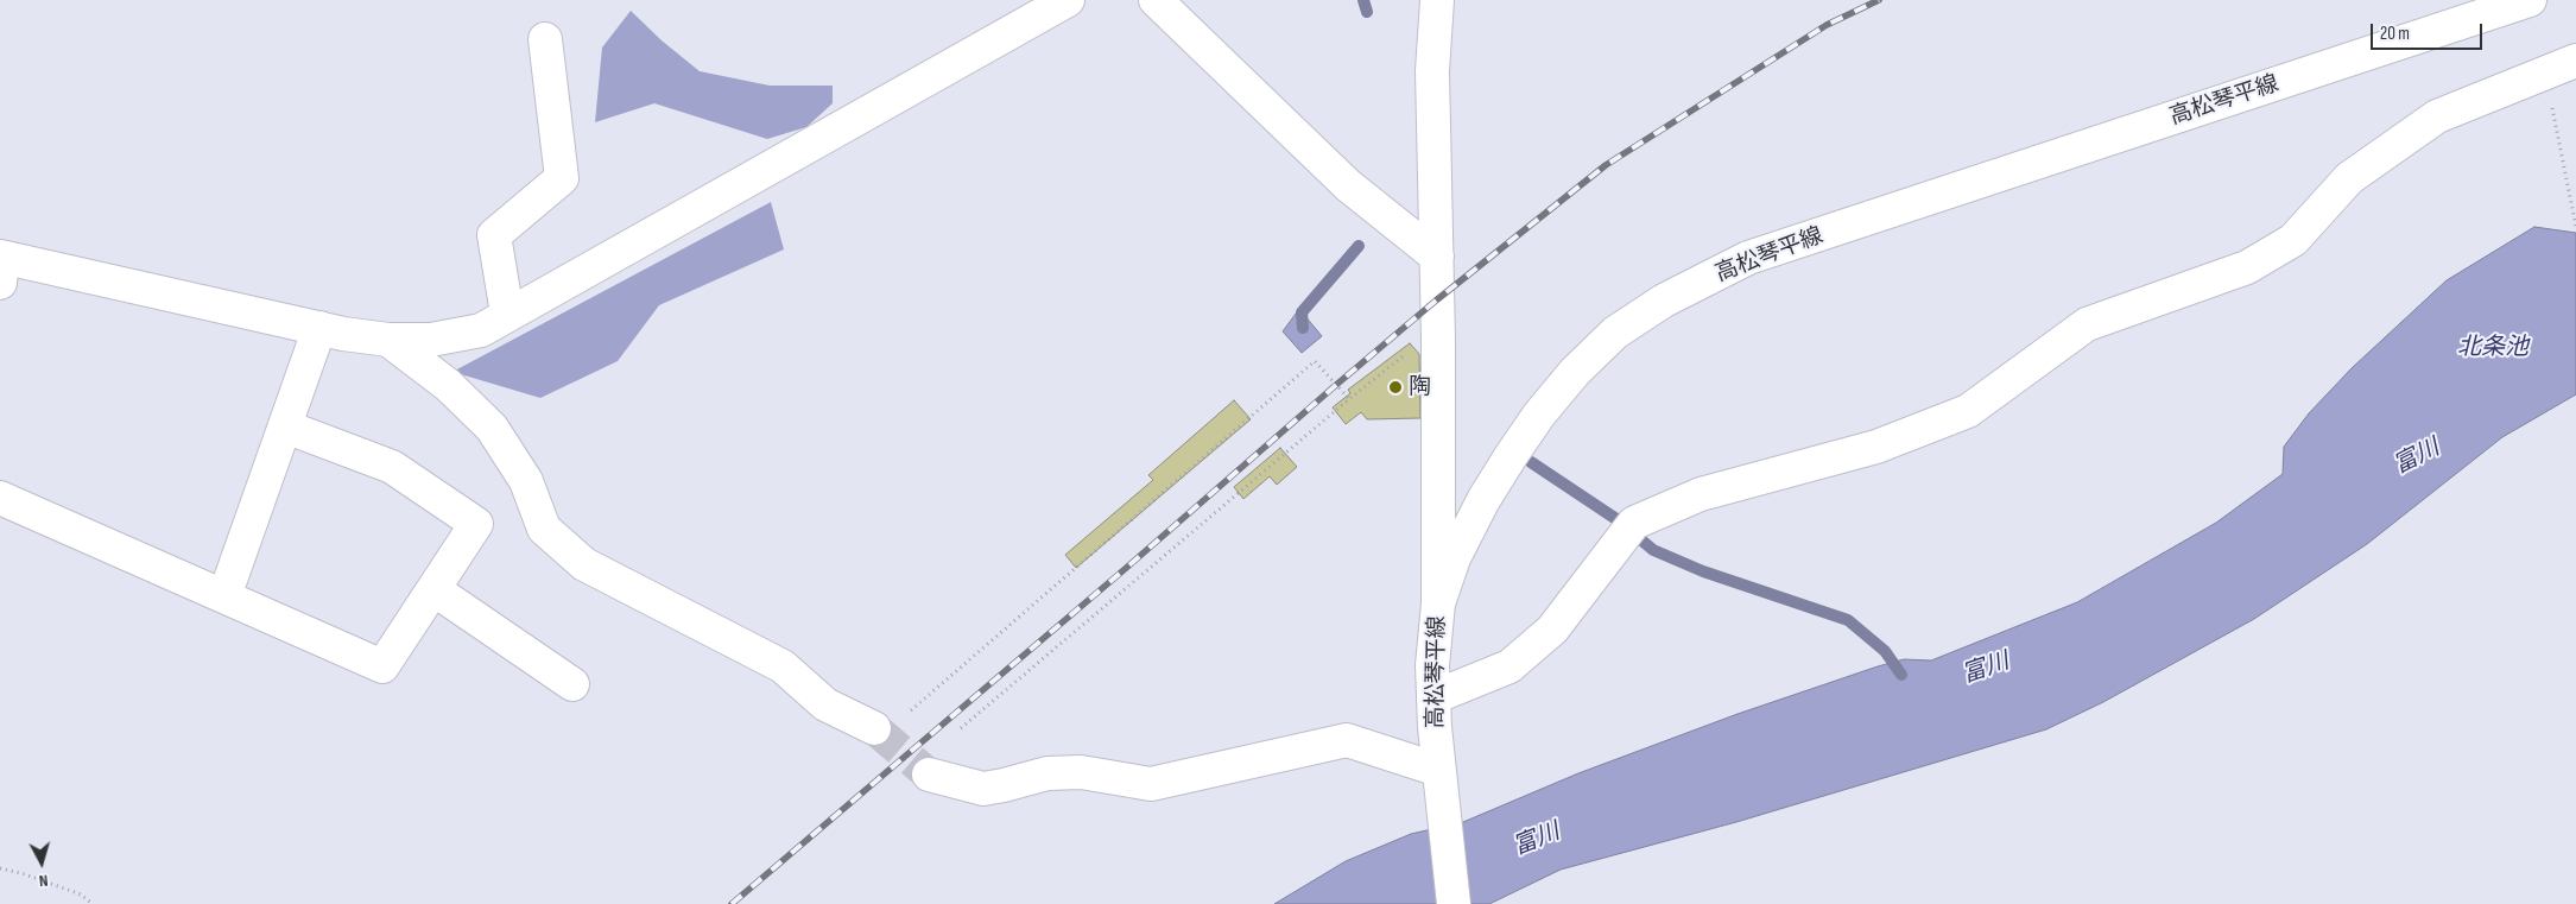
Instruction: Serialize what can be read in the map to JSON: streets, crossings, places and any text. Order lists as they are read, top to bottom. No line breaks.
{"streets":{"street":["高松琴平線"]},"water":["北条池","富川"],"places":["陶"],"scale_bar":"20 m","north":"bottom"}
